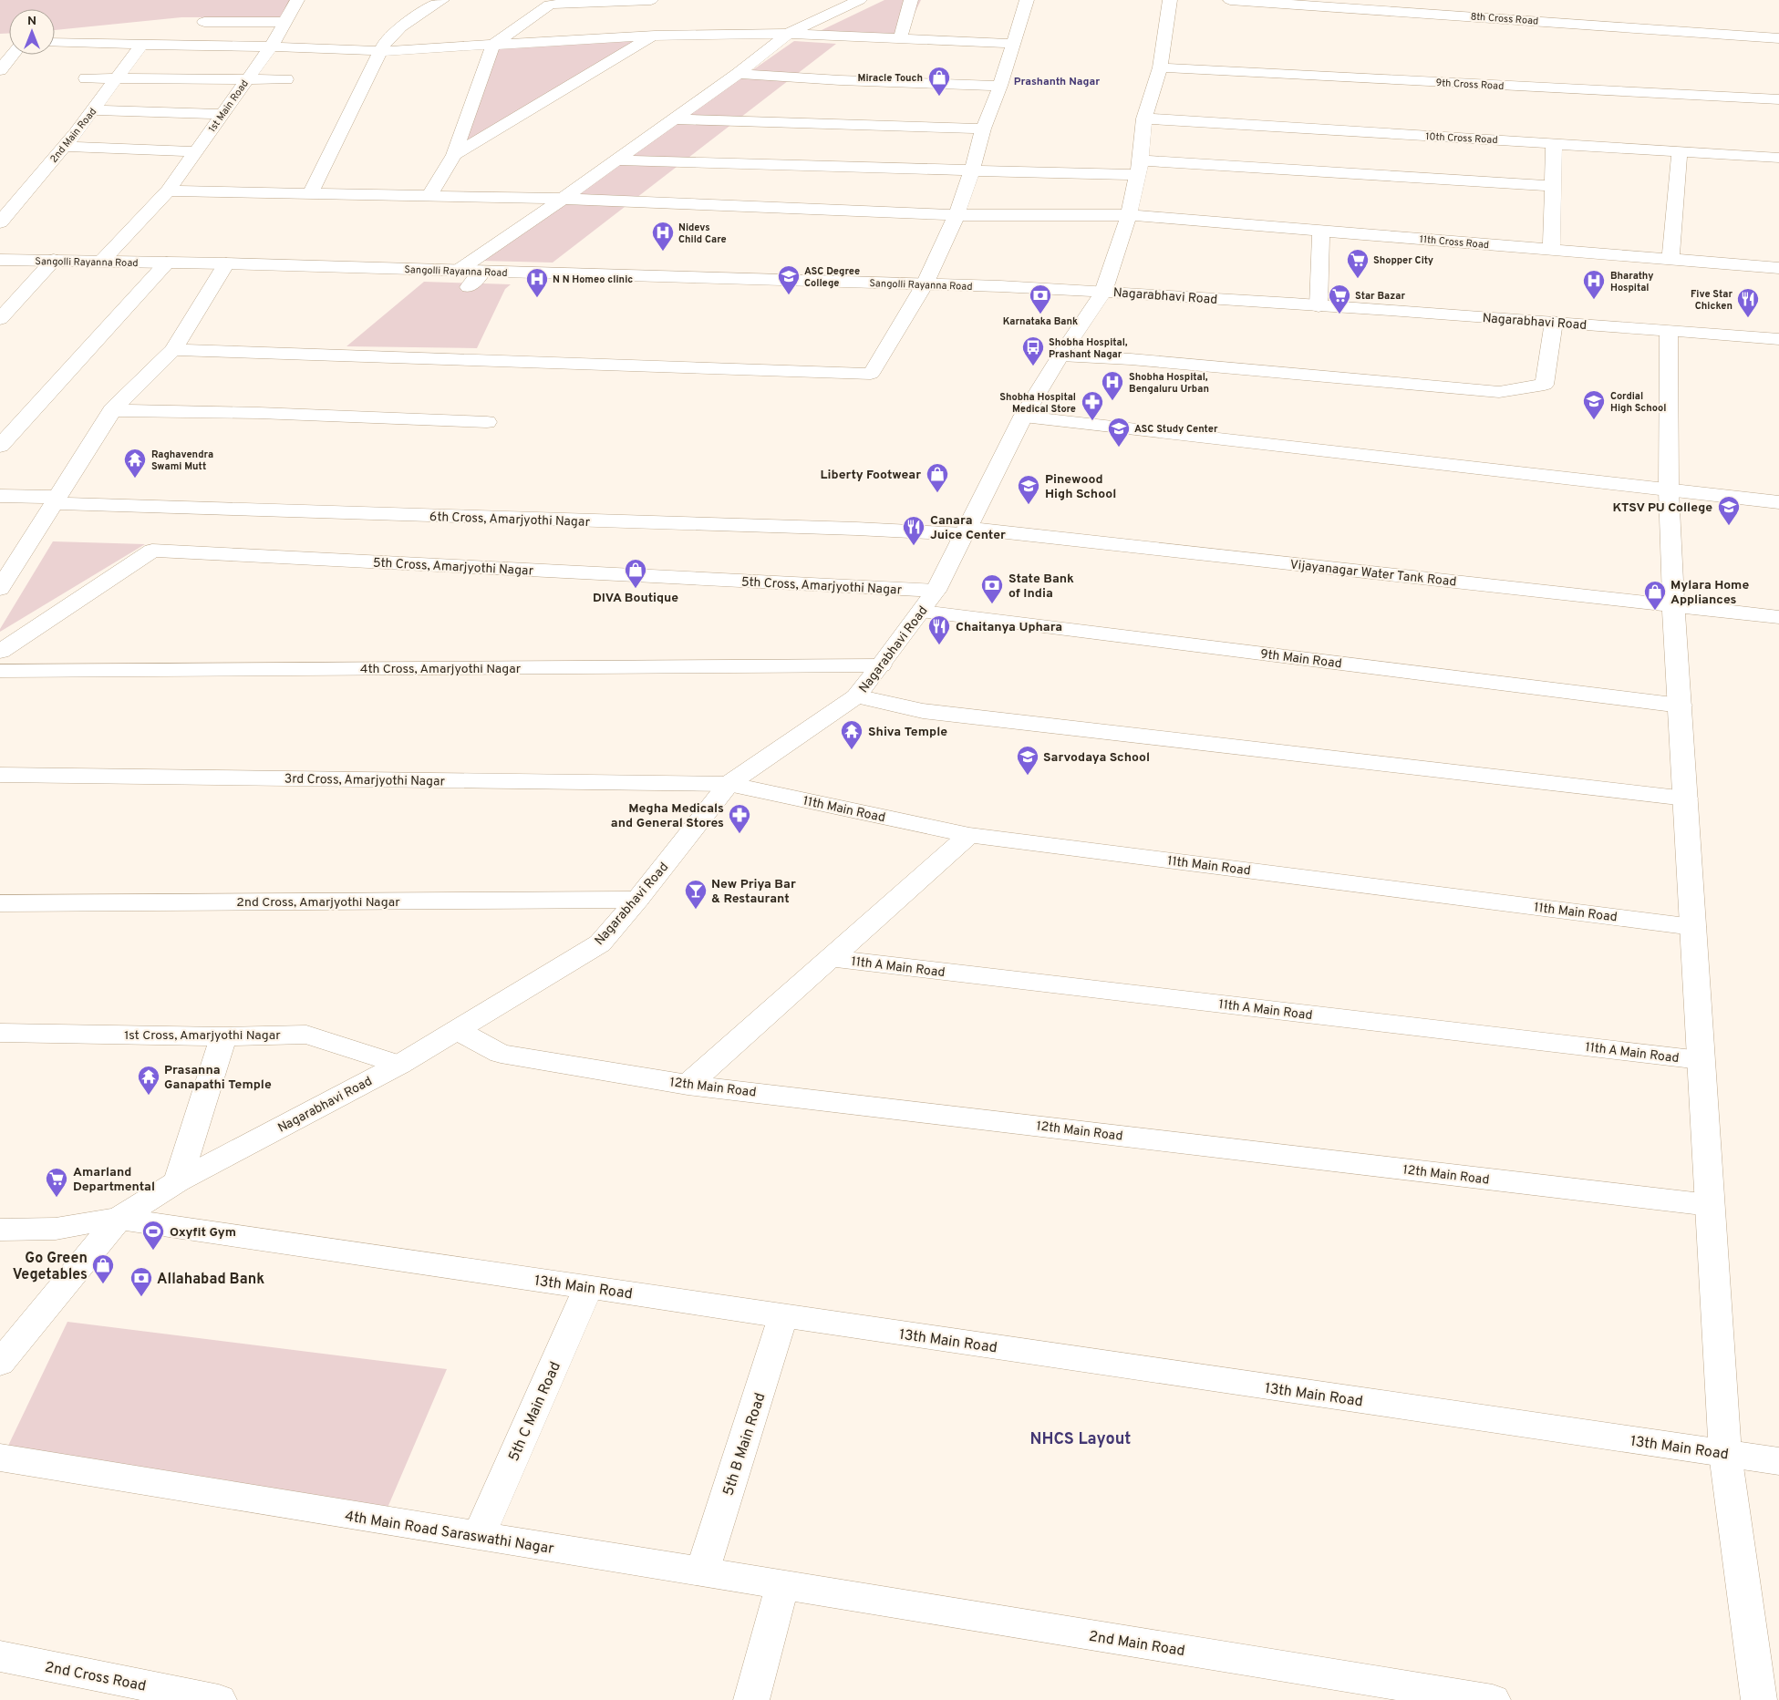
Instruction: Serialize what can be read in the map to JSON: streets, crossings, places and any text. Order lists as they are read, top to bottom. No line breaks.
{"streets":{"street":["8th Cross Road","9th Cross Road","1st Main Road","2nd Main Road","10th Cross Road","11th Cross Road","Sangolli Rayanna Road","Nagarabhavi Road","6th Cross, Amarjyothi Nagar","5th Cross, Amarjyothi Nagar","Vijayanagar Water Tank Road","9th Main Road","4th Cross, Amarjyothi Nagar","3rd Cross, Amarjyothi Nagar","11th Main Road","2nd Cross, Amarjyothi Nagar","11th A Main Road","1st Cross, Amarjyothi Nagar","12th Main Road","13th Main Road","5th C Main Road","5th B Main Road","4th Main Road Saraswathi Nagar","2nd Cross Road"]},"crossings":[["1st Main Road","11th Cross Road"],["1st Main Road","Sangolli Rayanna Road"],["2nd Main Road","4th Main Road Saraswathi Nagar"],["Sangolli Rayanna Road","Nagarabhavi Road"],["Nagarabhavi Road","6th Cross, Amarjyothi Nagar"],["Nagarabhavi Road","5th Cross, Amarjyothi Nagar"],["Nagarabhavi Road","Vijayanagar Water Tank Road"],["Nagarabhavi Road","9th Main Road"],["Nagarabhavi Road","4th Cross, Amarjyothi Nagar"],["Nagarabhavi Road","3rd Cross, Amarjyothi Nagar"],["Nagarabhavi Road","11th Main Road"],["Nagarabhavi Road","2nd Cross, Amarjyothi Nagar"],["Nagarabhavi Road","1st Cross, Amarjyothi Nagar"],["Nagarabhavi Road","12th Main Road"],["Nagarabhavi Road","13th Main Road"],["6th Cross, Amarjyothi Nagar","Vijayanagar Water Tank Road"],["3rd Cross, Amarjyothi Nagar","11th Main Road"],["13th Main Road","5th C Main Road"],["13th Main Road","5th B Main Road"],["5th C Main Road","4th Main Road Saraswathi Nagar"],["5th B Main Road","4th Main Road Saraswathi Nagar"]],"districts":["Prashanth Nagar","NHCS Layout"],"places":{"shop":["Miracle Touch","Liberty Footwear","DIVA Boutique","Mylara Home Appliances","Go Green Vegetables"],"hospital":["Nidevs Child Care","N N Homeo clinic","Bharathy Hospital","Shobha Hospital, Bengaluru Urban"],"supermarket":["Shopper City","Star Bazar","Amarland Departmental"],"school or university":["ASC Degree College","Cordial High School","ASC Study Center","Pinewood High School","KTSV PU College","Sarvodaya School"],"bank":["Karnataka Bank","State Bank of India","Allahabad Bank"],"restaurant":["Five Star Chicken","Canara Juice Center","Chaitanya Uphara"],"bus stop":["Shobha Hospital, Prashant Nagar"],"pharmacy":["Shobha Hospital Medical Store","Megha Medicals and General Stores"],"temple":["Raghavendra Swami Mutt","Shiva Temple","Prasanna Ganapathi Temple"],"bar":["New Priya Bar & Restaurant"],"sports":["Oxyfit Gym"]},"north":"top"}
